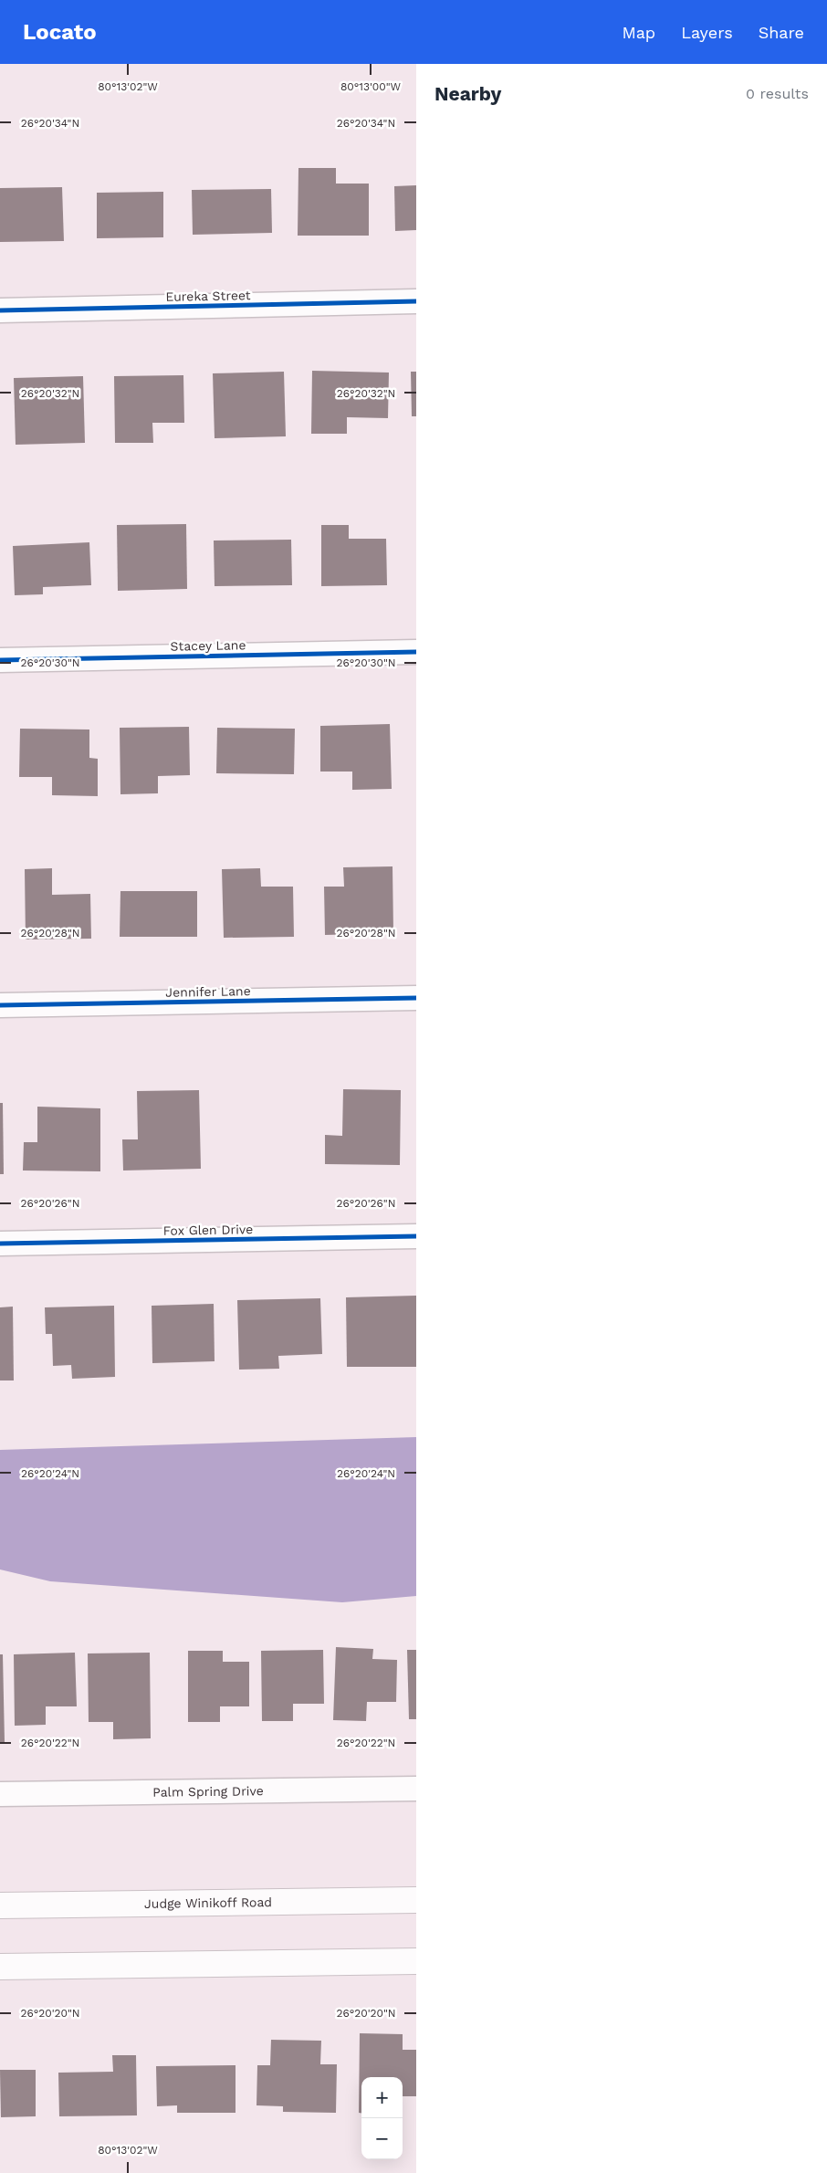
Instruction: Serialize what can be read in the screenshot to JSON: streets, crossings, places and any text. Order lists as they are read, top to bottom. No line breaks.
{"streets":{"street":["Eureka Street","Stacey Lane","Jennifer Lane","Fox Glen Drive","Palm Spring Drive","Judge Winikoff Road"]},"page":{"header":"Locato","nav":["Map","Layers","Share"],"heading":["Nearby","0 results"],"map_buttons":["+","−"]},"coordinates":["80°13'02\"W","80°13'00\"W","26°20'34\"N","26°20'32\"N","26°20'30\"N","26°20'28\"N","26°20'26\"N","26°20'24\"N","26°20'22\"N","26°20'20\"N"]}
